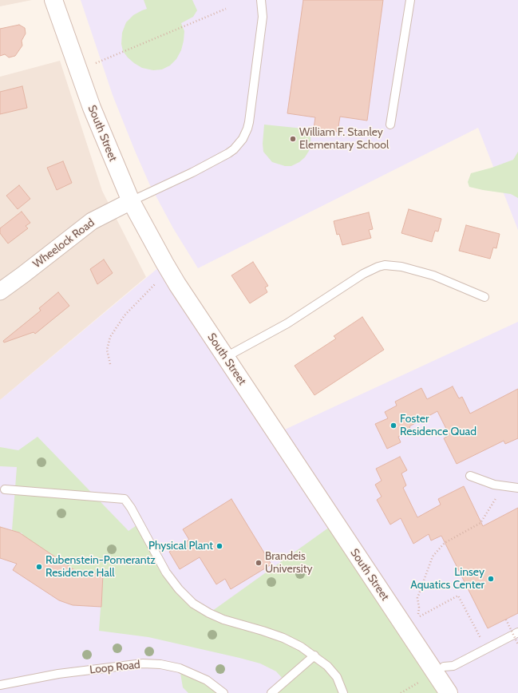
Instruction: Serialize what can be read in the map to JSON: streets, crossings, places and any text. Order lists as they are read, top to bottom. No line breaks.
{"streets":{"main road":["South Street"],"street":["Wheelock Road"],"lane":["Loop Road"]},"crossings":[["South Street","Wheelock Road"]],"places":["William F. Stanley Elementary School","Foster Residence Quad","Physical Plant","Brandeis University","Rubenstein-Pomerantz Residence Hall","Linsey Aquatics Center"]}
